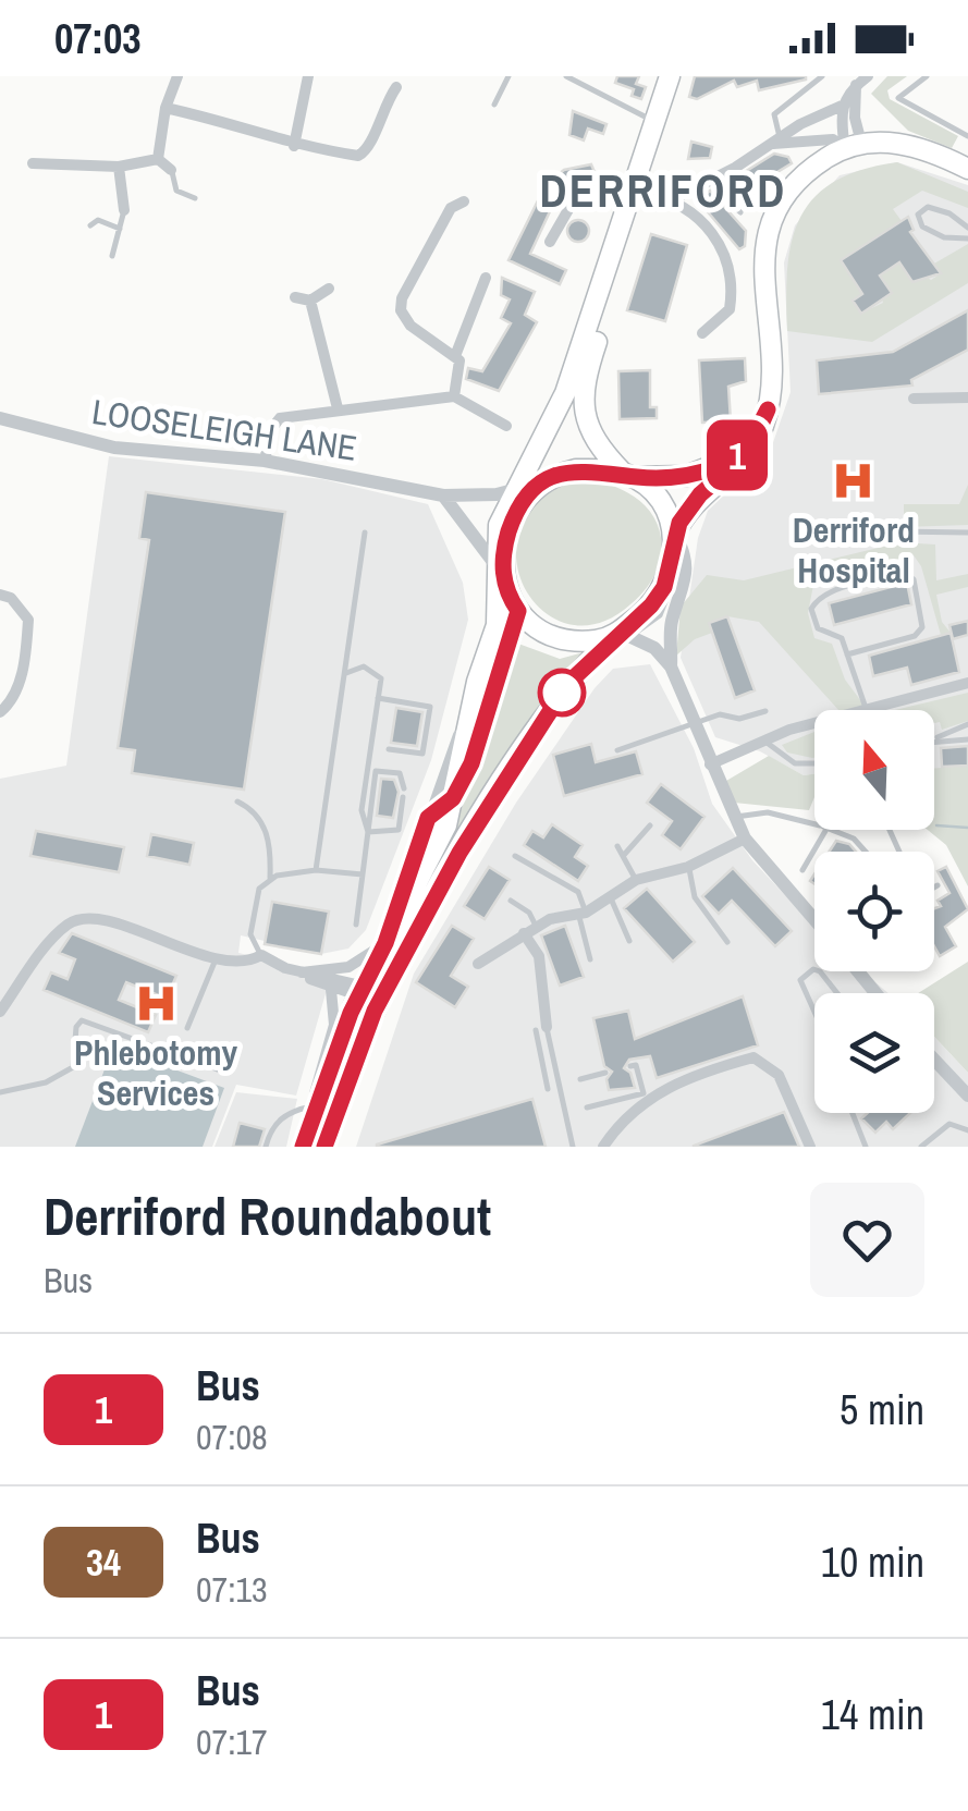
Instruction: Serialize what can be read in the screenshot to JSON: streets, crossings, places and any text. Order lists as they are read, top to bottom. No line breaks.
{"streets":{"street":["LOOSELEIGH LANE"]},"districts":["DERRIFORD"],"places":{"hospital":["Derriford Hospital","Phlebotomy Services"]},"lines":["bus line 1"],"north":"top","page":{"status":"07:03","on_map":"1","heading":["Derriford Roundabout","Bus"],"list":[{"mark":"1","name":"Bus","note":"07:08","value":"5 min"},{"mark":"34","name":"Bus","note":"07:13","value":"10 min"},{"mark":"1","name":"Bus","note":"07:17","value":"14 min"}]}}
